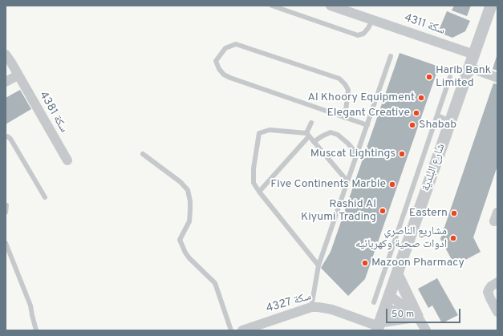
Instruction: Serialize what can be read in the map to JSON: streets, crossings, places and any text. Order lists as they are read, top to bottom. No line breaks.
{"streets":{"street":["سكة 4311","سكة 4381","شارع البلدية","سكة 4327"]},"crossings":[["سكة 4311","شارع البلدية"],["شارع البلدية","سكة 4327"]],"places":["Harib Bank Limited","Al Khoory Equipment","Elegant Creative","Shabab","Muscat Lightings","Five Continents Marble","Rashid Al Kiyumi Trading","Eastern","مشاريع الناصري ادوات صحية وكهربائيه","Mazoon Pharmacy"],"scale_bar":"50 m"}
